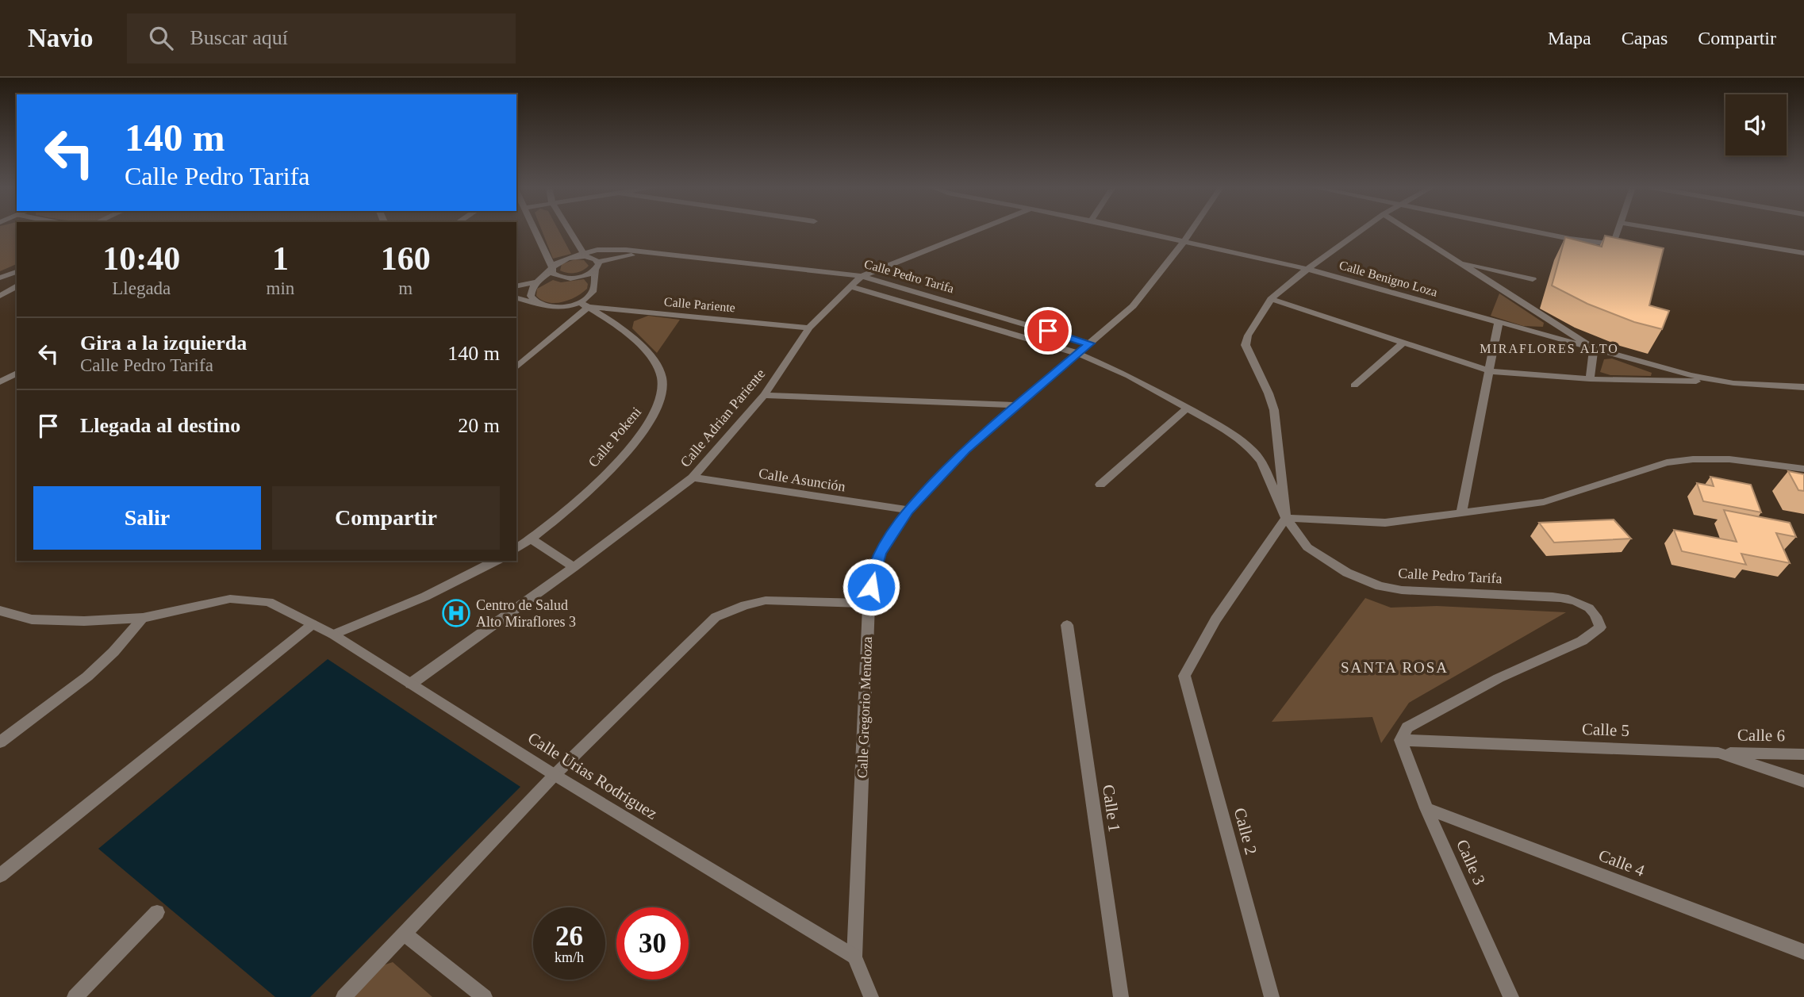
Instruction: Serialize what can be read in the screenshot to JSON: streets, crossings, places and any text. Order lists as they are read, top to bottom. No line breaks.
{"streets":{"street":["Calle Pedro Tarifa","Calle Benigno Loza","Calle Pariente","Calle Adrian Pariente","Calle Pokeni","Calle Asunción","Calle Gregorio Mendoza","Calle 5","Calle 6","Calle Urias Rodriguez","Calle 1","Calle 2","Calle 3","Calle 4"]},"crossings":[["Calle Pedro Tarifa","Calle Adrian Pariente"],["Calle Pedro Tarifa","Calle Gregorio Mendoza"],["Calle Pedro Tarifa","Calle 5"],["Calle Pedro Tarifa","Calle 2"],["Calle Pedro Tarifa","Calle 3"],["Calle Benigno Loza","Calle Gregorio Mendoza"],["Calle Pariente","Calle Adrian Pariente"],["Calle Pariente","Calle Pokeni"],["Calle Adrian Pariente","Calle Asunción"],["Calle Adrian Pariente","Calle Urias Rodriguez"],["Calle Asunción","Calle Gregorio Mendoza"],["Calle Gregorio Mendoza","Calle Urias Rodriguez"],["Calle 5","Calle 6"],["Calle 5","Calle 3"],["Calle 3","Calle 4"]],"districts":["MIRAFLORES ALTO","SANTA ROSA"],"places":{"hospital":["Centro de Salud Alto Miraflores 3"]},"page":{"header":"Navio","search":"Buscar aquí","nav":["Mapa","Capas","Compartir"],"turn":["140 m","Calle Pedro Tarifa"],"eta":["10:40","Llegada","1","min","160","m"],"list":[{"name":"Gira a la izquierda","note":"Calle Pedro Tarifa","value":"140 m"},{"name":"Llegada al destino","value":"20 m"}],"buttons":["Salir","Compartir"],"speed":"26 km/h","limit":"30"}}
